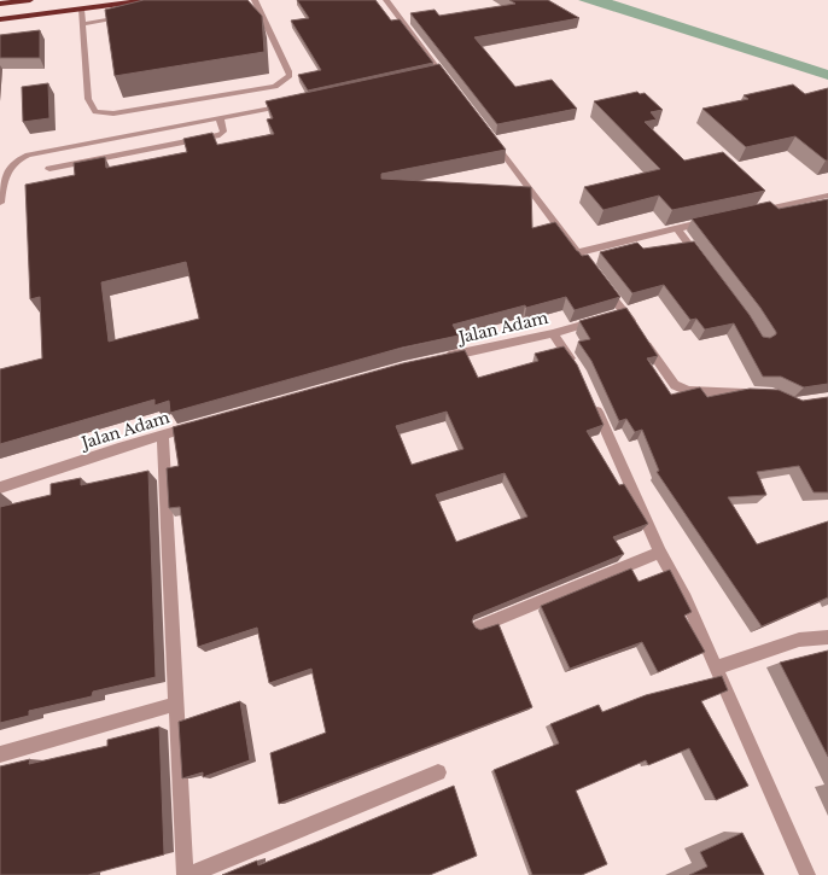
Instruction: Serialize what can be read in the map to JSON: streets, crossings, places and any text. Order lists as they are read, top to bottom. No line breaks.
{"streets":{"street":["Jalan Adam"]}}
